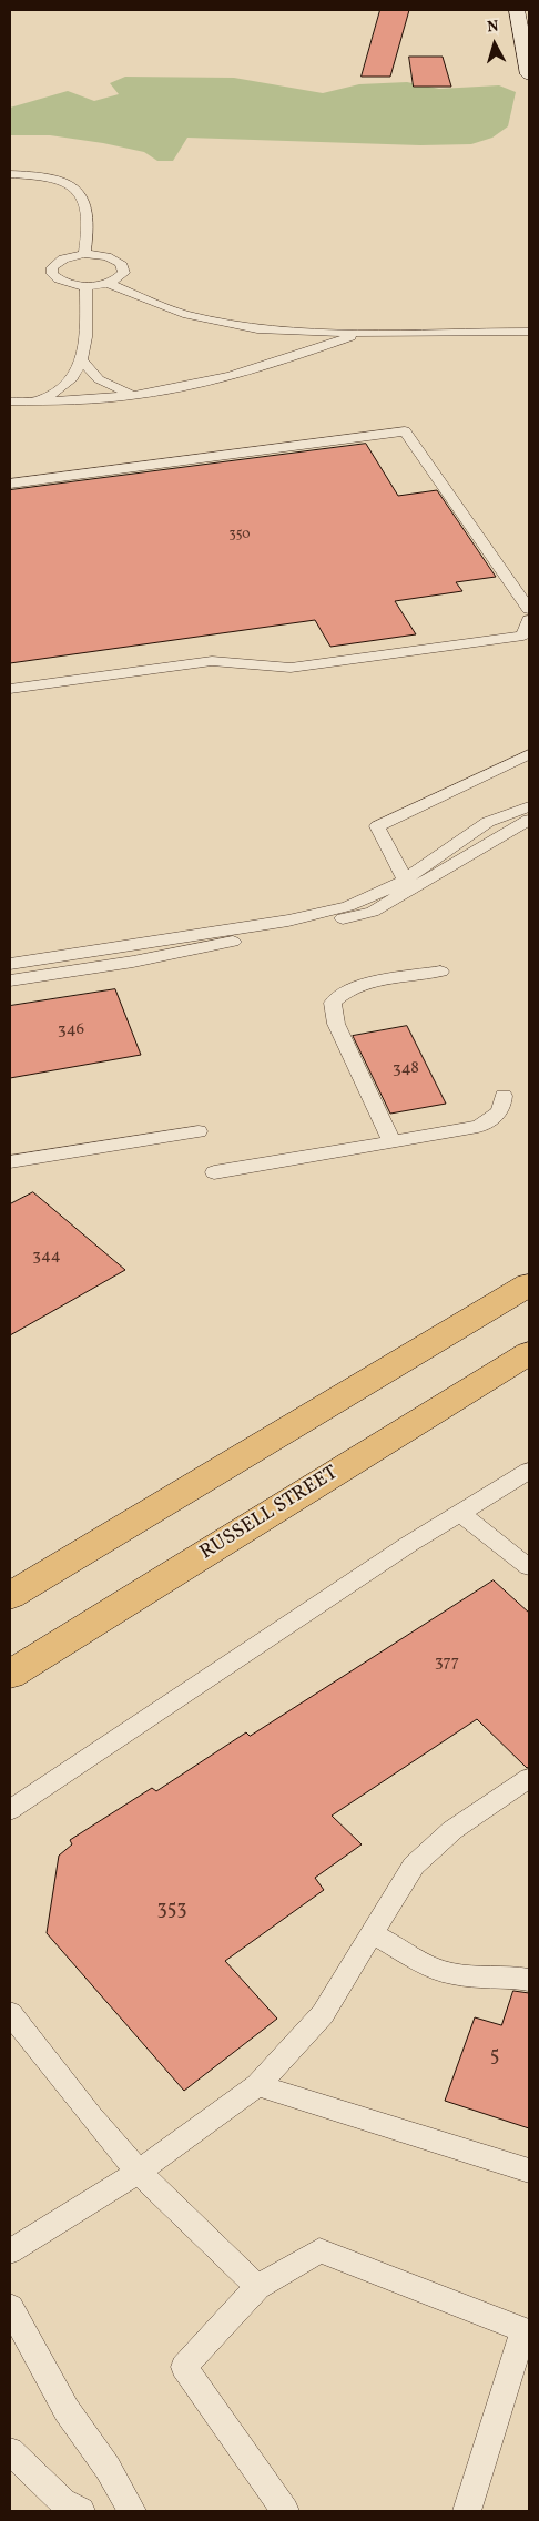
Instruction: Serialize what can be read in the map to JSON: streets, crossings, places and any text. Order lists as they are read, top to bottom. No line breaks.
{"streets":{"highway":["RUSSELL STREET"]},"house_numbers":["350","346","348","344","377","353","5"],"north":"top"}
